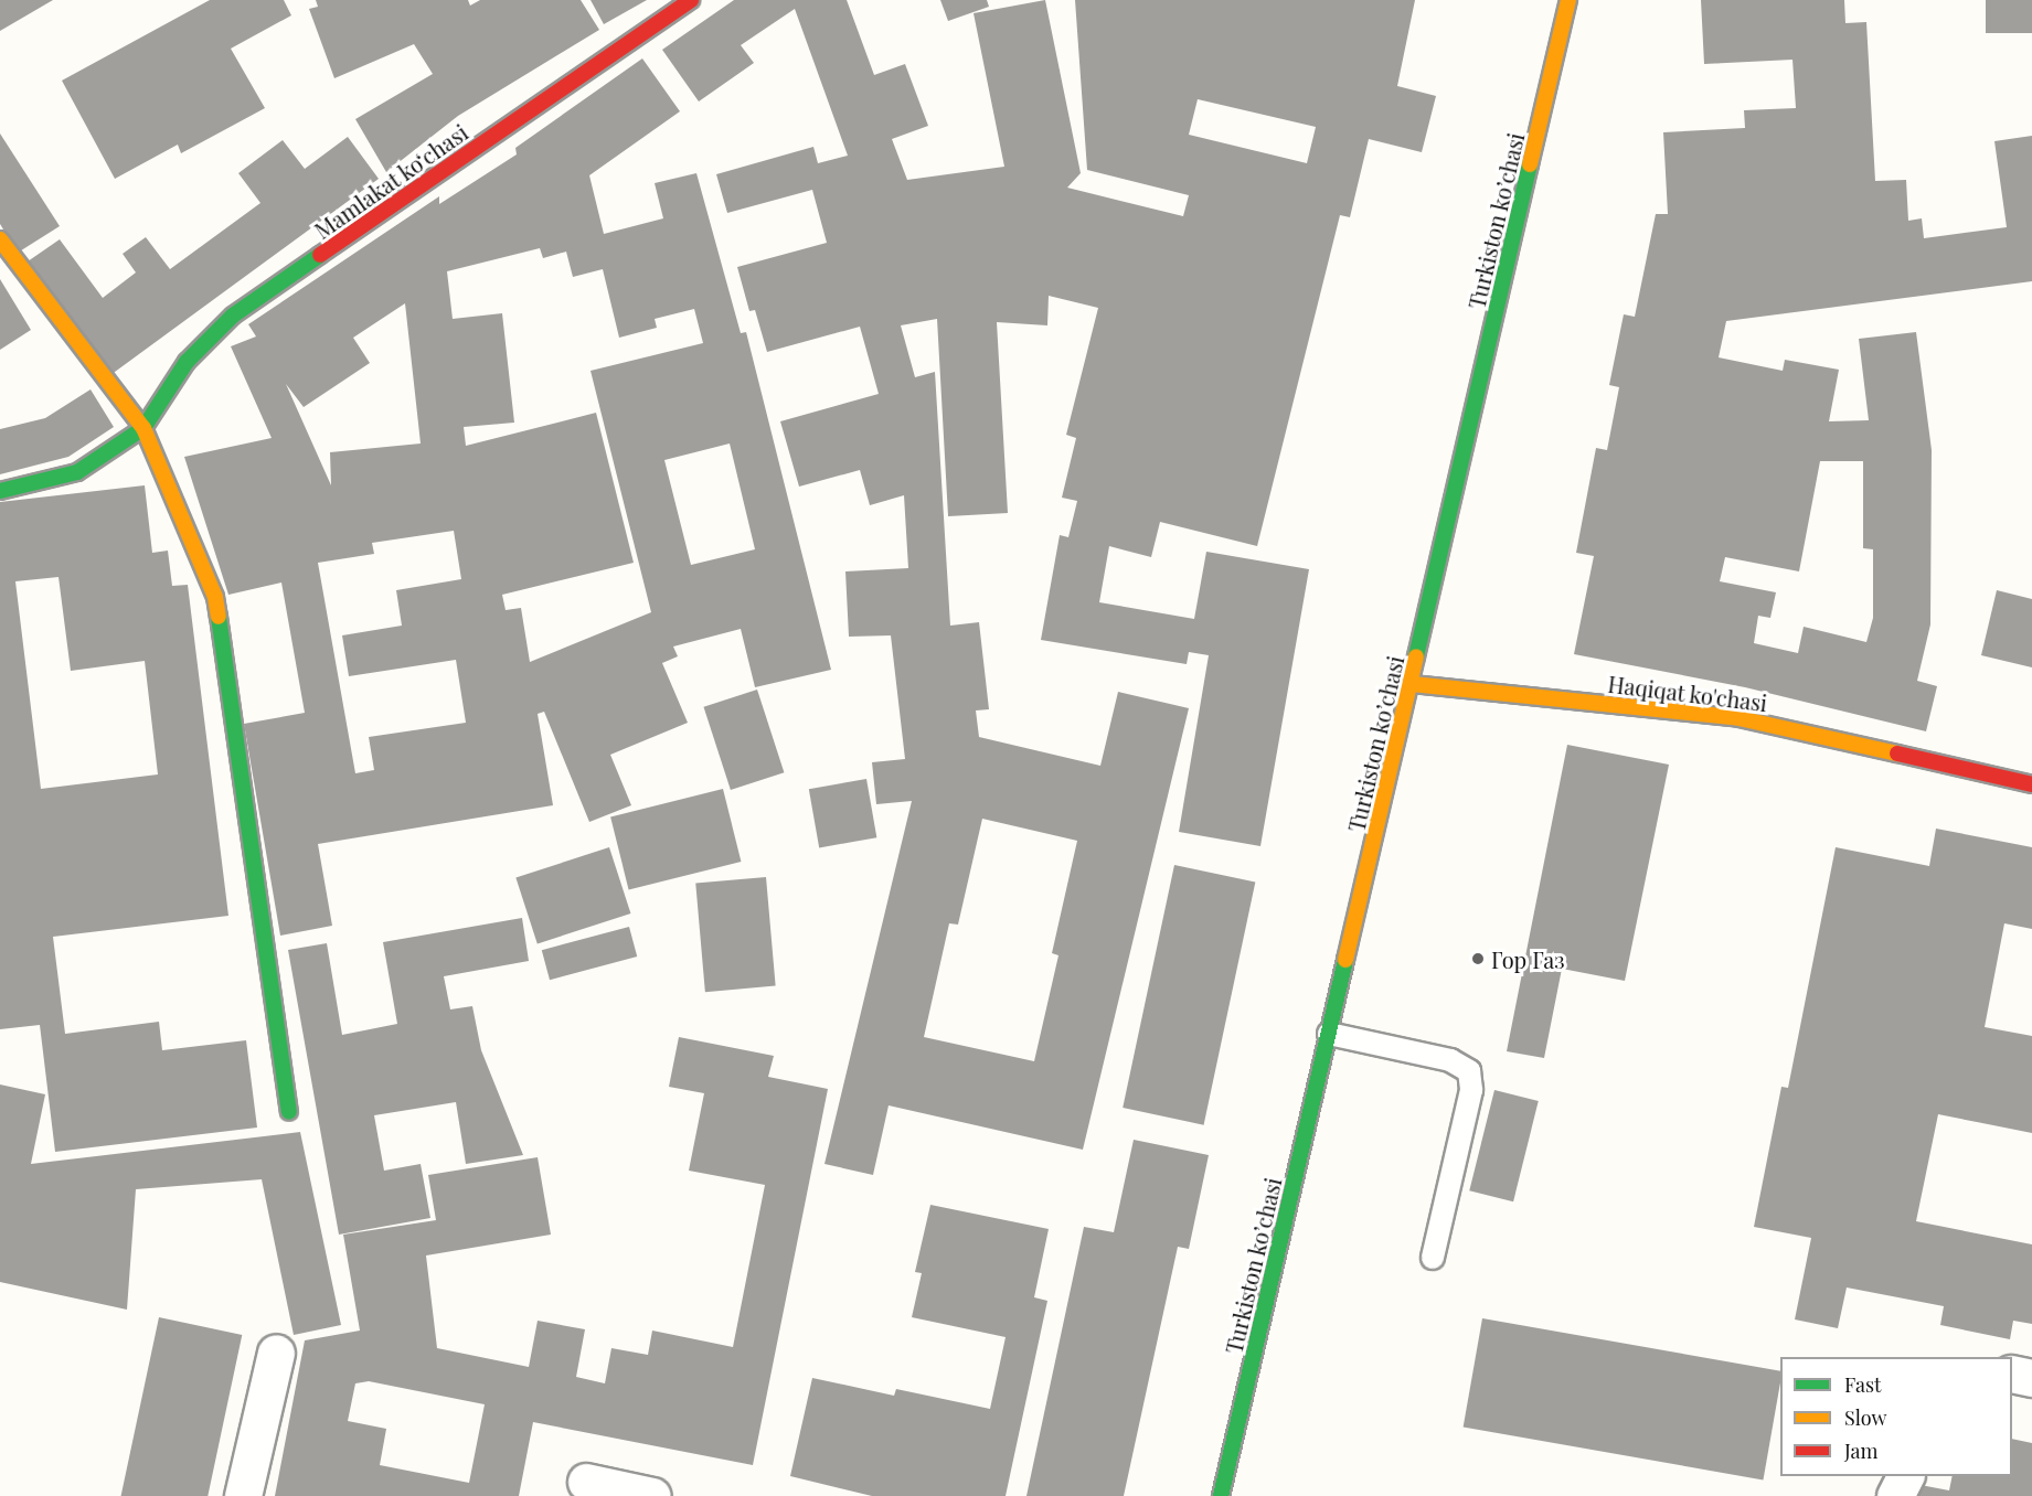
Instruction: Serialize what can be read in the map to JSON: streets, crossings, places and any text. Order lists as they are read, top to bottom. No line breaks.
{"streets":{"street":["Mamlakat koʻchasi","Turkiston ko’chasi","Haqiqat ko'chasi"]},"crossings":[["Turkiston ko’chasi","Haqiqat ko'chasi"]],"places":["Гор Газ"],"legend":["Fast","Slow","Jam"]}
